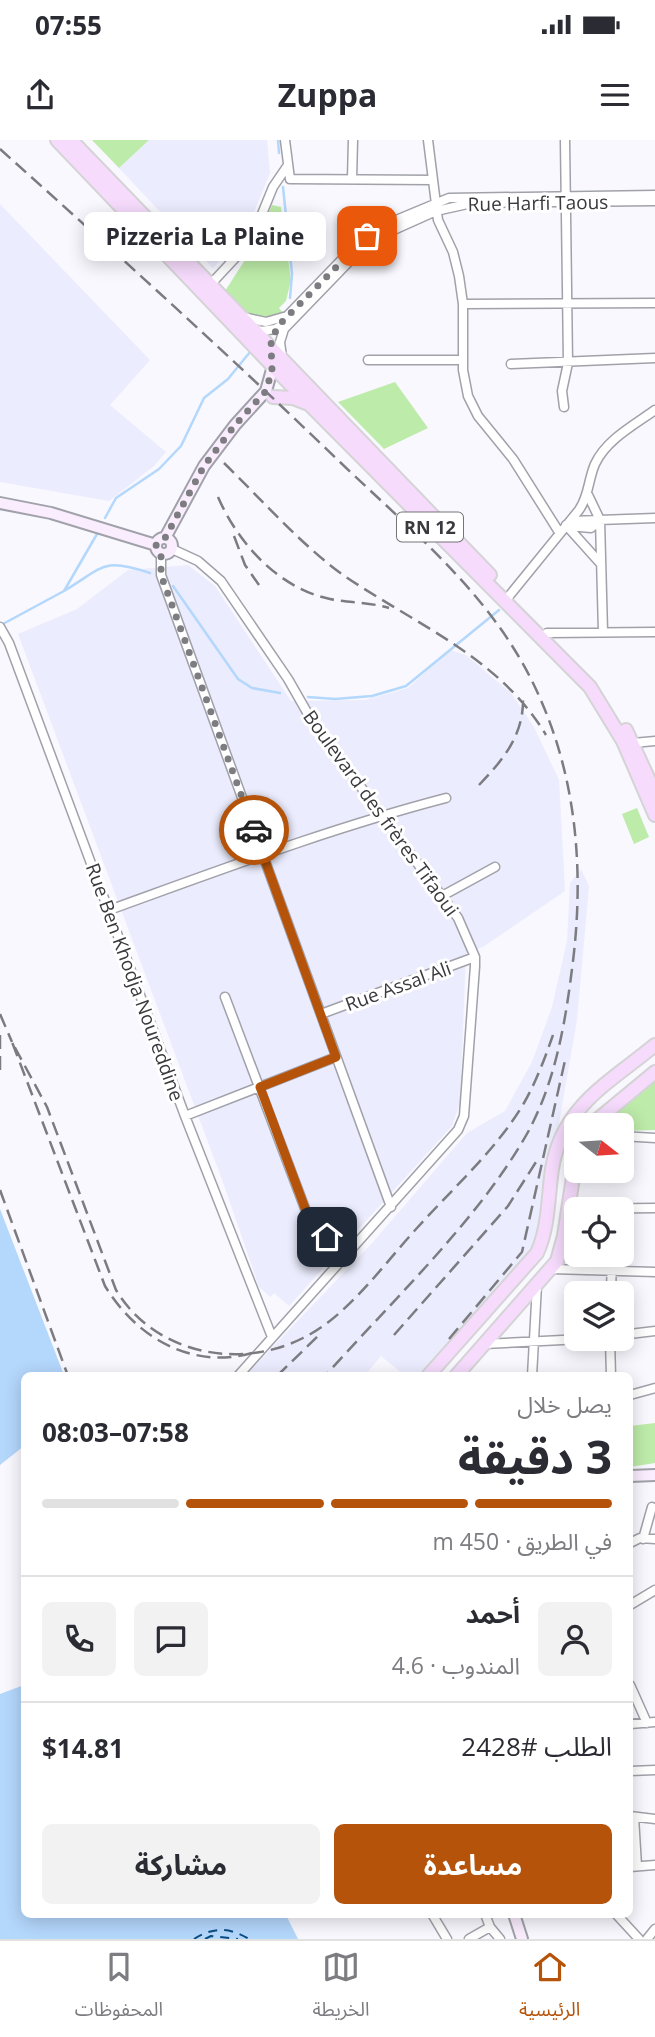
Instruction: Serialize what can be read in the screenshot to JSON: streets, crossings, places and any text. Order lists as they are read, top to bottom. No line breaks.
{"streets":{"main road":["RN 12"],"street":["Rue Harfi Taous","Boulevard des frères Tifaoui","Rue Ben Khodja Noureddine","Rue Assal Ali"]},"crossings":[["Rue Harfi Taous","RN 12"],["Boulevard des frères Tifaoui","Rue Ben Khodja Noureddine"],["Boulevard des frères Tifaoui","Rue Assal Ali"]],"places":["Pizzeria La Plaine"],"north":"right","page":{"status":"07:55","header":"Zuppa","bubble":"Pizzeria La Plaine","heading":["3 دقيقة","يصل خلال","07:58–08:03"],"panel":["أحمد","المندوب · 4.6","الطلب #2428","$14.81"],"bar":"في الطريق · 450 m","buttons":["مساعدة","مشاركة"],"tabs":["الرئيسية","الخريطة","المحفوظات"]}}
